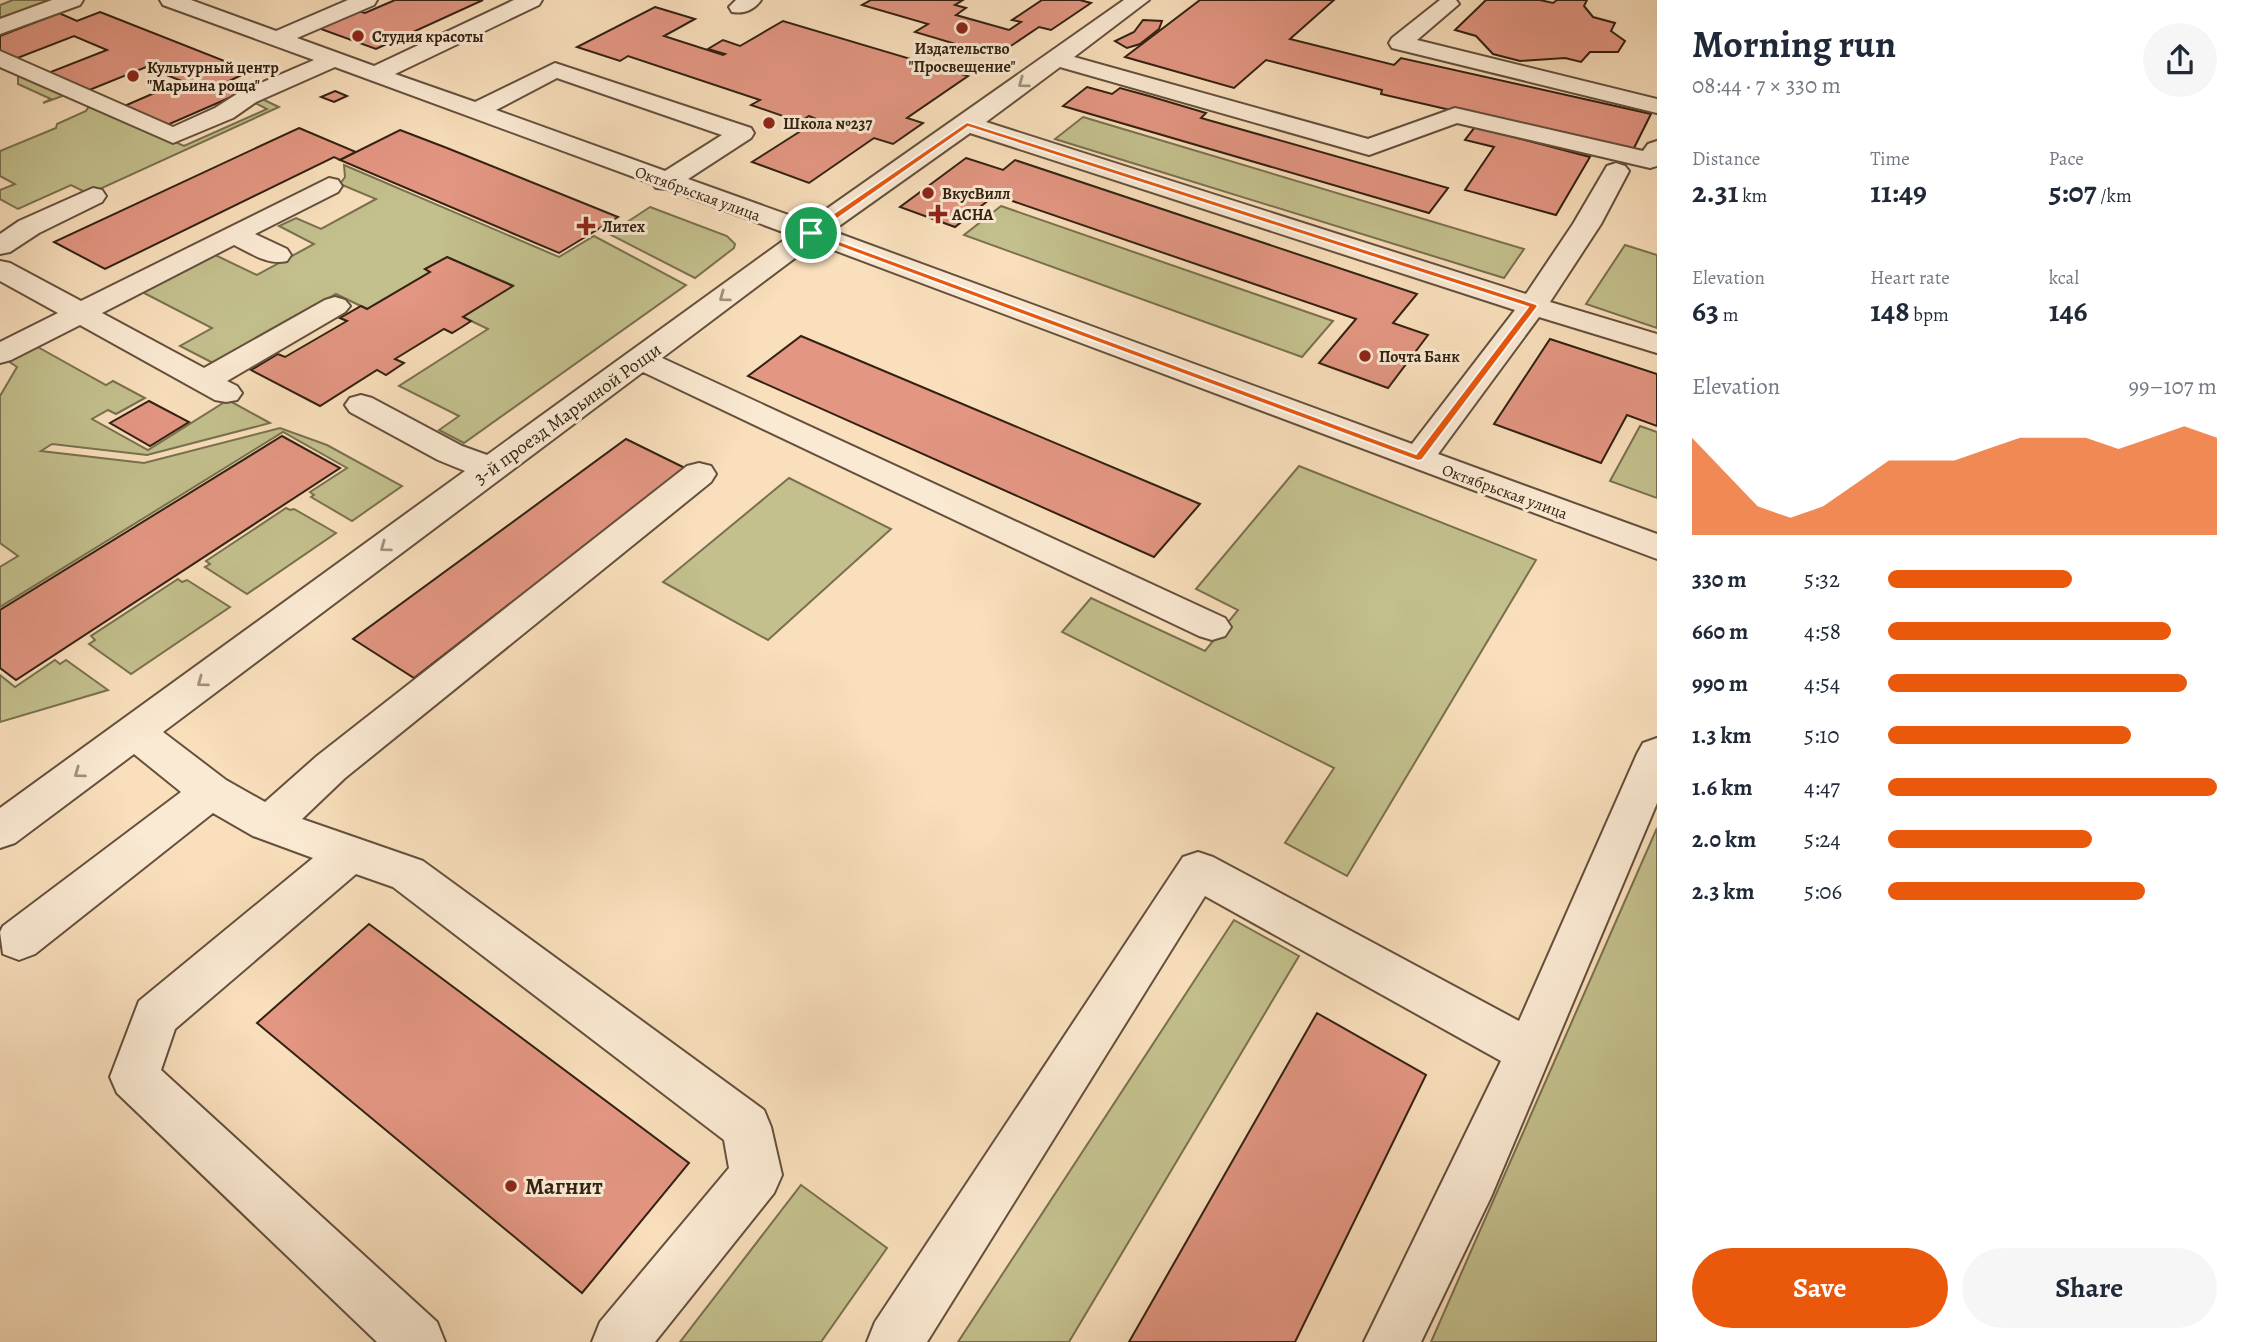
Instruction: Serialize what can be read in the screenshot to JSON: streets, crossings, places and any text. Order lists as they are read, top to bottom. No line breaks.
{"streets":{"street":["Октябрьская улица","3-й проезд Марьиной Рощи"]},"crossings":[["Октябрьская улица","3-й проезд Марьиной Рощи"]],"places":{"other":["Издательство \"Просвещение\"","Студия красоты","Культурный центр \"Марьина роща\"","Школа №237","ВкусВилл","Почта Банк","Магнит"],"health":["АСНА","Литех"]},"page":{"heading":["Morning run","08:44 · 7 × 330 m"],"stats":[["Distance","2.31 km"],["Time","11:49"],["Pace","5:07 /km"],["Elevation","63 m"],["Heart rate","148 bpm"],["kcal","146"]],"chart":["Elevation","99–107 m"],"list":[{"name":"330 m","note":"5:32"},{"name":"660 m","note":"4:58"},{"name":"990 m","note":"4:54"},{"name":"1.3 km","note":"5:10"},{"name":"1.6 km","note":"4:47"},{"name":"2.0 km","note":"5:24"},{"name":"2.3 km","note":"5:06"}],"buttons":["Save","Share"]}}
